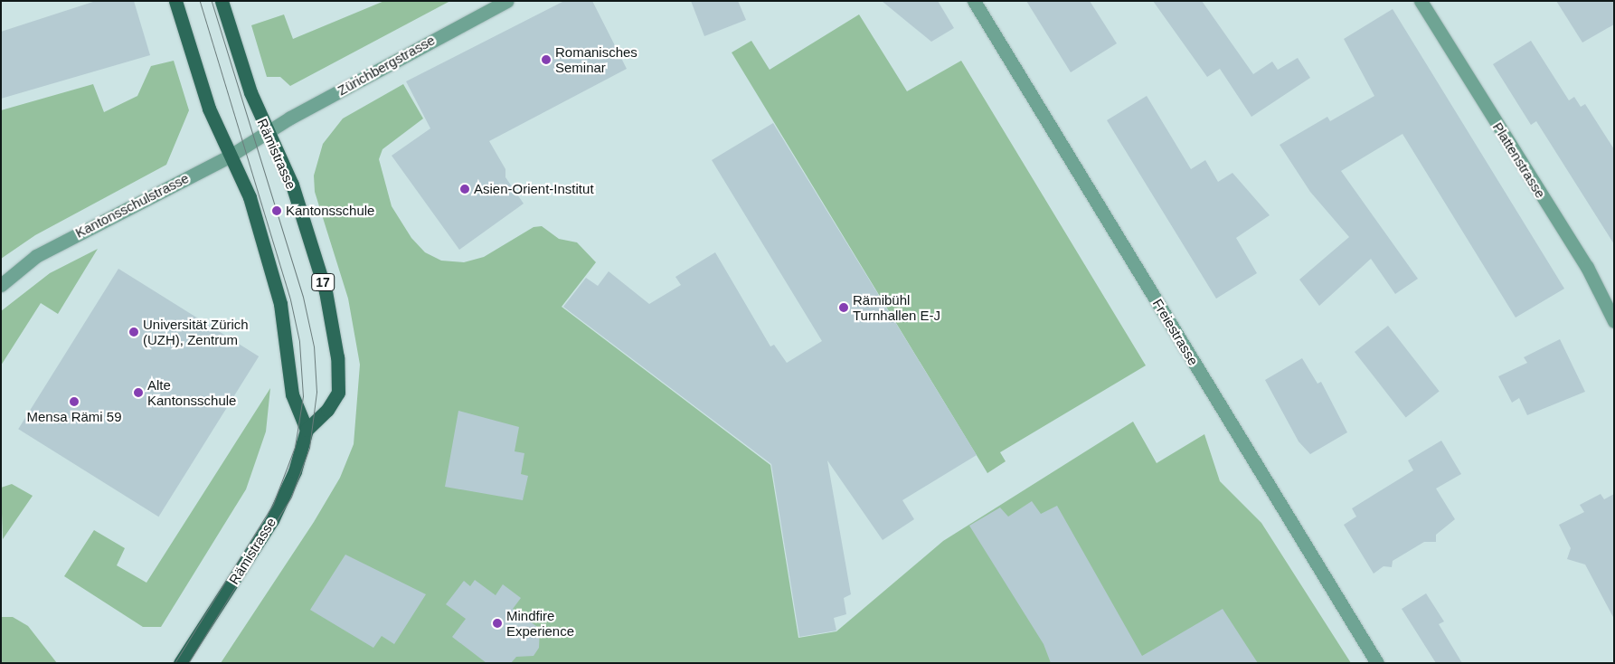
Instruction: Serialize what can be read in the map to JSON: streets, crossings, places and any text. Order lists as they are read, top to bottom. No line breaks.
{"streets":{"main road":["Rämistrasse","17"],"street":["Zürichbergstrasse","Plattenstrasse","Kantonsschulstrasse","Freiestrasse"]},"crossings":[["Zürichbergstrasse","Rämistrasse"],["Zürichbergstrasse","Kantonsschulstrasse"],["Rämistrasse","Kantonsschulstrasse"]],"places":["Romanisches Seminar","Asien-Orient-Institut","Kantonsschule","Rämibühl Turnhallen E-J","Universität Zürich (UZH), Zentrum","Alte Kantonsschule","Mensa Rämi 59","Mindfire Experience"]}
